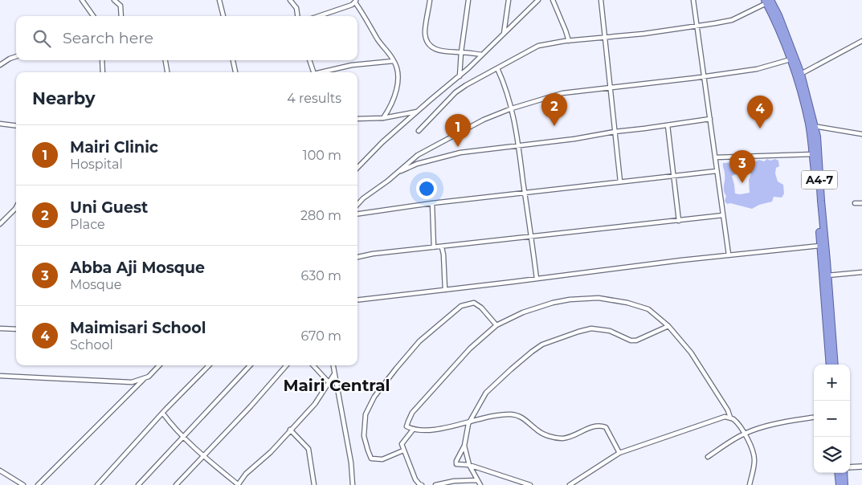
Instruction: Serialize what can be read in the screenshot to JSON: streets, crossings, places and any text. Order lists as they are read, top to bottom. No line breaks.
{"streets":{"highway":["A4-7"]},"districts":["Mairi Central"],"page":{"search":"Search here","heading":["Nearby","4 results"],"pins":["2","4","1","3"],"list":[{"mark":"1","name":"Mairi Clinic","note":"Hospital","value":"100 m"},{"mark":"2","name":"Uni Guest","note":"Place","value":"280 m"},{"mark":"3","name":"Abba Aji Mosque","note":"Mosque","value":"630 m"},{"mark":"4","name":"Maimisari School","note":"School","value":"670 m"}],"map_buttons":["+","−"]}}
